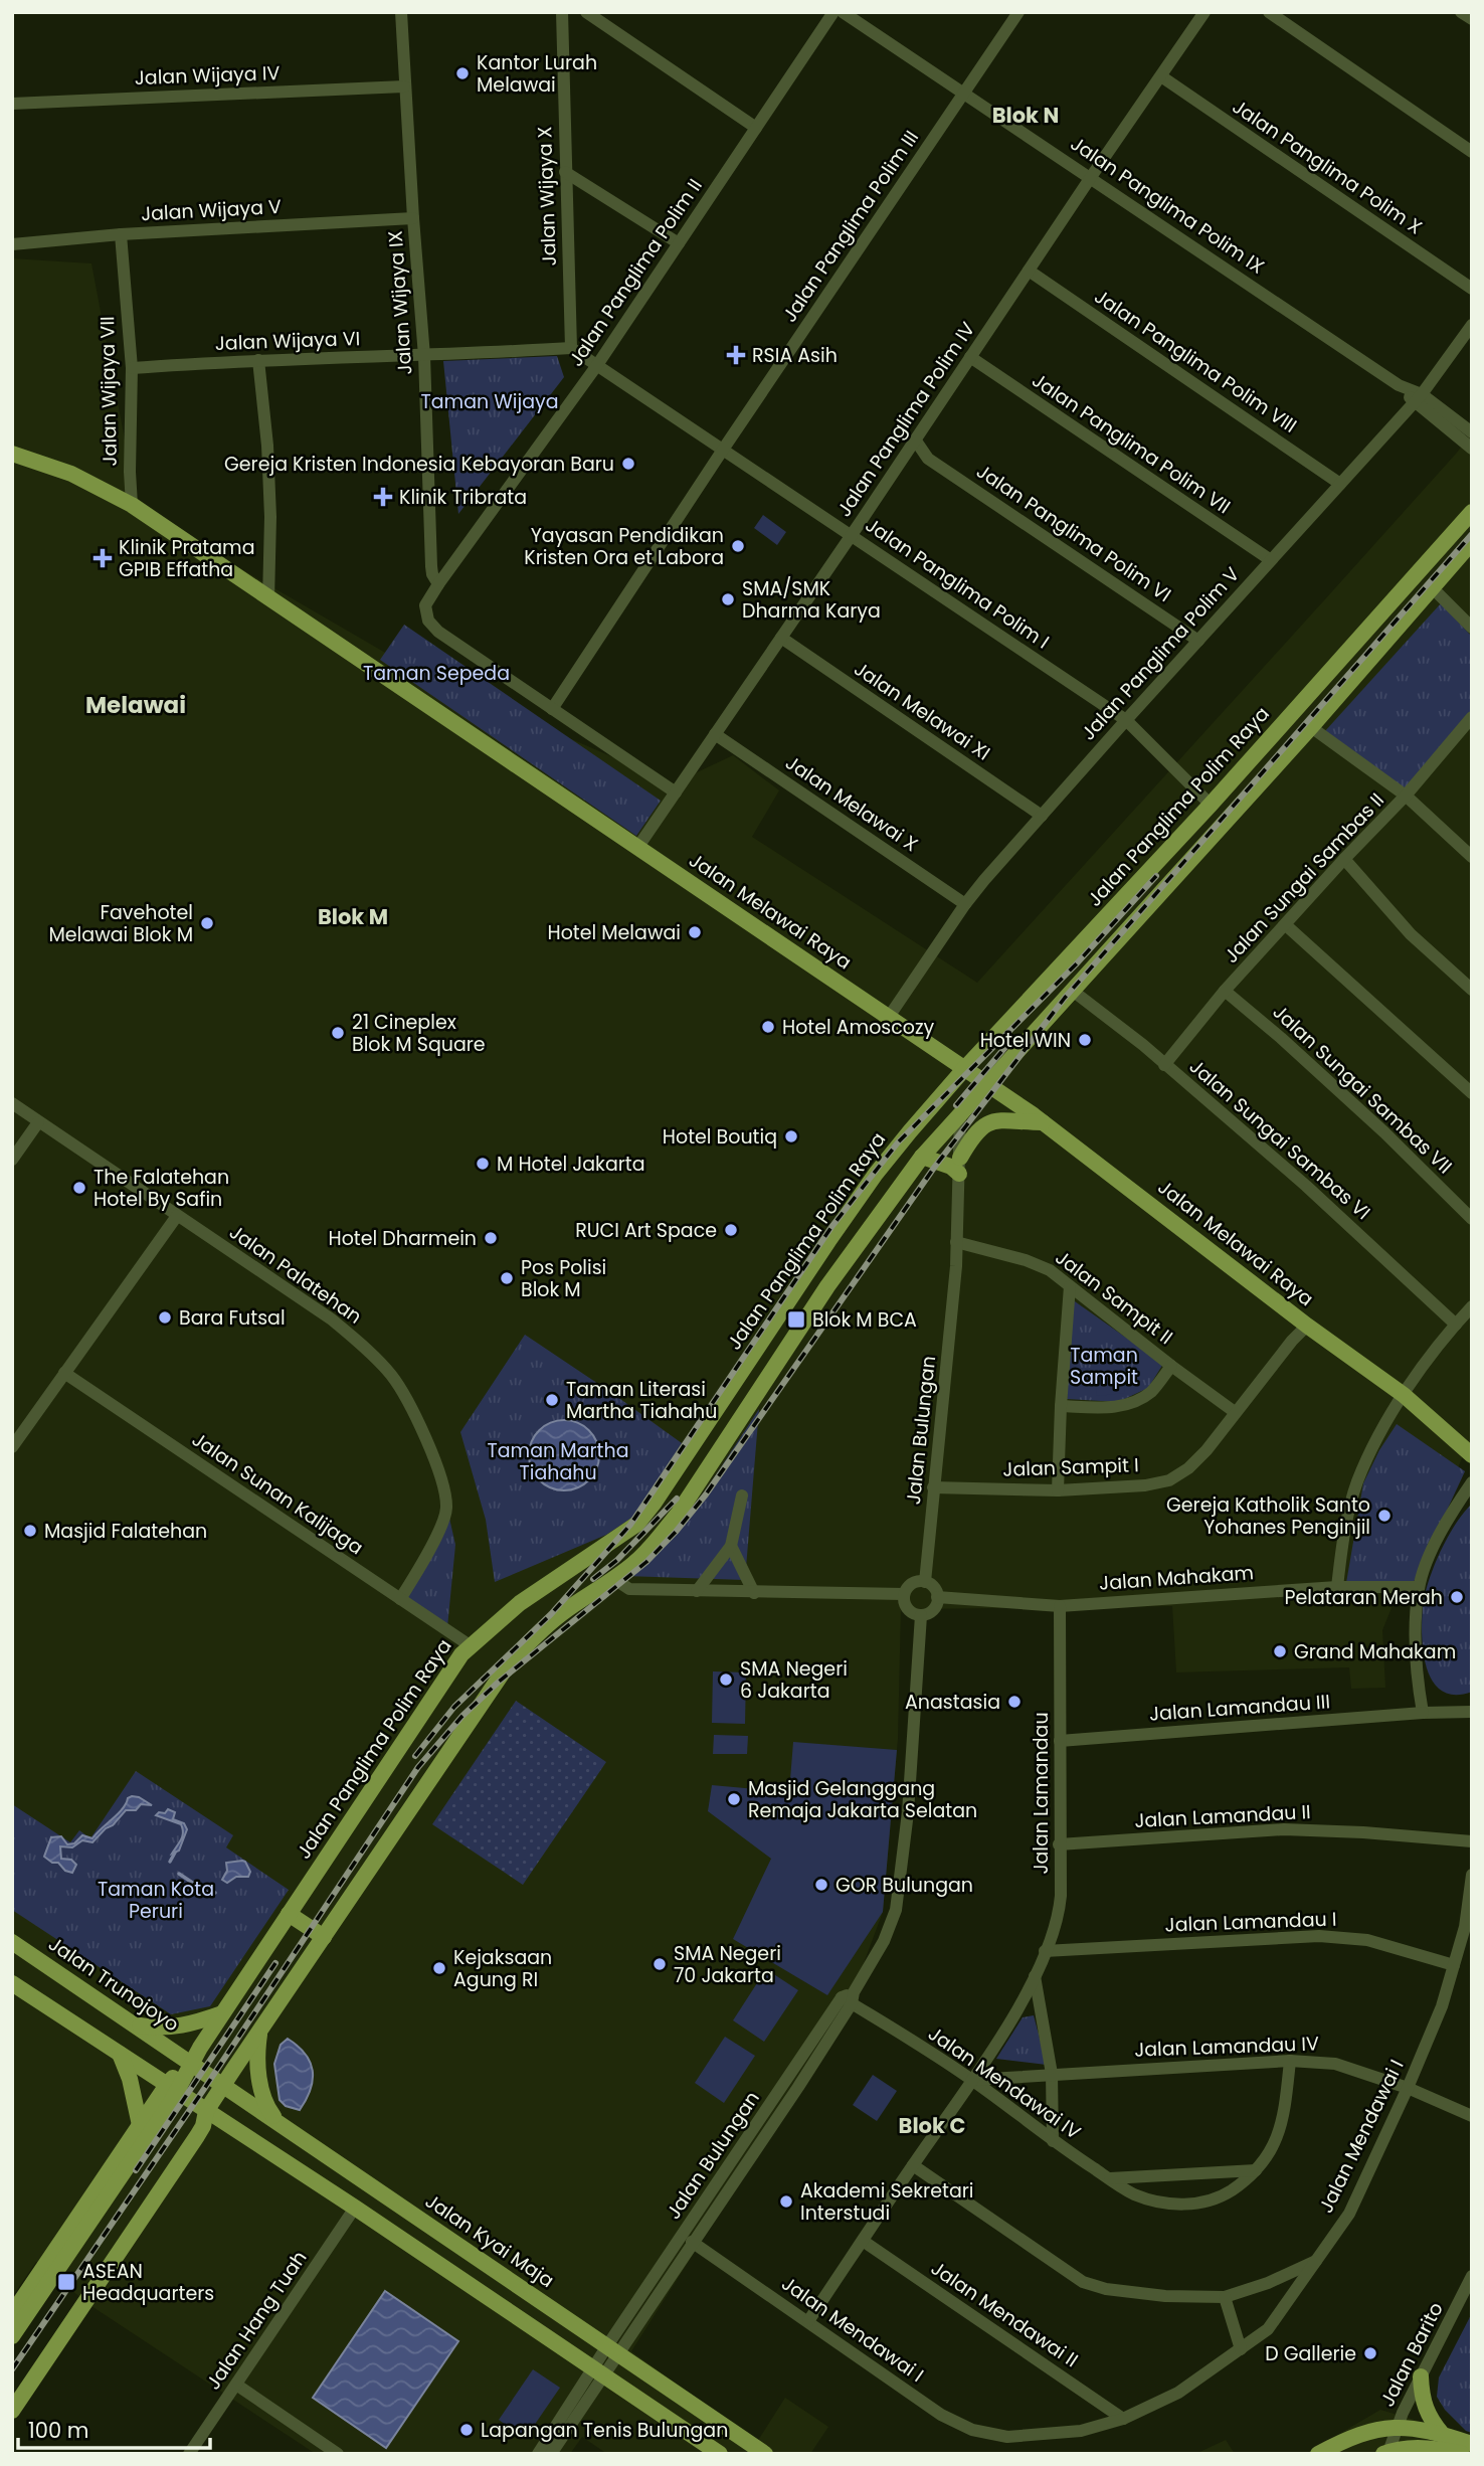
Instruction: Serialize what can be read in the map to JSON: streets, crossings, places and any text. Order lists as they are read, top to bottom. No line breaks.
{"streets":{"main road":["Jalan Panglima Polim Raya","Jalan Melawai Raya","Jalan Trunojoyo","Jalan Kyai Maja"],"street":["Jalan Wijaya IV","Jalan Panglima Polim X","Jalan Wijaya X","Jalan Panglima Polim IX","Jalan Wijaya V","Jalan Panglima Polim III","Jalan Panglima Polim II","Jalan Wijaya IX","Jalan Wijaya VI","Jalan Panglima Polim VIII","Jalan Wijaya VII","Jalan Panglima Polim IV","Jalan Panglima Polim VII","Jalan Panglima Polim VI","Jalan Panglima Polim I","Jalan Panglima Polim V","Jalan Melawai XI","Jalan Melawai X","Jalan Sungai Sambas II","Jalan Sungai Sambas VII","Jalan Sungai Sambas VI","Jalan Palatehan","Jalan Sampit II","Jalan Bulungan","Jalan Sampit I","Jalan Sunan Kalijaga","Jalan Mahakam","Jalan Lamandau III","Jalan Lamandau","Jalan Lamandau II","Jalan Lamandau I","Jalan Lamandau IV","Jalan Mendawai IV","Jalan Mendawai I","Jalan Mendawai II","Jalan Hang Tuah","Jalan Barito"]},"crossings":[["Jalan Wijaya IV","Jalan Wijaya IX"],["Jalan Panglima Polim X","Jalan Panglima Polim IV"],["Jalan Wijaya X","Jalan Wijaya VI"],["Jalan Panglima Polim IX","Jalan Panglima Polim III"],["Jalan Panglima Polim IX","Jalan Panglima Polim IV"],["Jalan Panglima Polim IX","Jalan Panglima Polim V"],["Jalan Wijaya V","Jalan Wijaya IX"],["Jalan Wijaya V","Jalan Wijaya VII"],["Jalan Panglima Polim III","Jalan Panglima Polim I"],["Jalan Panglima Polim II","Jalan Wijaya IX"],["Jalan Panglima Polim II","Jalan Panglima Polim I"],["Jalan Wijaya IX","Jalan Wijaya VI"],["Jalan Wijaya VI","Jalan Wijaya VII"],["Jalan Panglima Polim VIII","Jalan Panglima Polim IV"],["Jalan Panglima Polim VIII","Jalan Panglima Polim V"],["Jalan Wijaya VII","Jalan Melawai Raya"],["Jalan Panglima Polim IV","Jalan Panglima Polim VII"],["Jalan Panglima Polim IV","Jalan Panglima Polim VI"],["Jalan Panglima Polim IV","Jalan Panglima Polim I"],["Jalan Panglima Polim IV","Jalan Melawai XI"],["Jalan Panglima Polim IV","Jalan Melawai X"],["Jalan Panglima Polim IV","Jalan Melawai Raya"],["Jalan Panglima Polim VII","Jalan Panglima Polim V"],["Jalan Panglima Polim VI","Jalan Panglima Polim V"],["Jalan Panglima Polim I","Jalan Panglima Polim V"],["Jalan Panglima Polim I","Jalan Panglima Polim Raya"],["Jalan Panglima Polim V","Jalan Melawai XI"],["Jalan Panglima Polim V","Jalan Melawai X"],["Jalan Panglima Polim V","Jalan Melawai Raya"],["Jalan Panglima Polim Raya","Jalan Melawai Raya"],["Jalan Panglima Polim Raya","Jalan Sunan Kalijaga"],["Jalan Panglima Polim Raya","Jalan Trunojoyo"],["Jalan Panglima Polim Raya","Jalan Kyai Maja"],["Jalan Sungai Sambas II","Jalan Sungai Sambas VII"],["Jalan Sungai Sambas II","Jalan Sungai Sambas VI"],["Jalan Melawai Raya","Jalan Sampit I"],["Jalan Palatehan","Jalan Sunan Kalijaga"],["Jalan Sampit II","Jalan Bulungan"],["Jalan Sampit II","Jalan Sampit I"],["Jalan Bulungan","Jalan Sampit I"],["Jalan Bulungan","Jalan Mahakam"],["Jalan Bulungan","Jalan Mendawai IV"],["Jalan Bulungan","Jalan Mendawai I"],["Jalan Bulungan","Jalan Kyai Maja"],["Jalan Mahakam","Jalan Lamandau"],["Jalan Lamandau III","Jalan Lamandau"],["Jalan Lamandau","Jalan Lamandau II"],["Jalan Lamandau","Jalan Lamandau I"],["Jalan Lamandau","Jalan Lamandau IV"],["Jalan Lamandau","Jalan Mendawai IV"],["Jalan Lamandau","Jalan Mendawai I"],["Jalan Lamandau","Jalan Mendawai II"],["Jalan Lamandau I","Jalan Mendawai I"],["Jalan Trunojoyo","Jalan Kyai Maja"],["Jalan Lamandau IV","Jalan Mendawai IV"],["Jalan Lamandau IV","Jalan Mendawai I"],["Jalan Mendawai I","Jalan Mendawai II"]],"districts":["Blok N","Melawai","Blok M","Blok C"],"parks":["Taman Wijaya","Taman Sepeda","Taman Sampit","Taman Martha Tiahahu","Taman Kota Peruri"],"places":{"other":["Kantor Lurah Melawai","Gereja Kristen Indonesia Kebayoran Baru","Yayasan Pendidikan Kristen Ora et Labora","SMA/SMK Dharma Karya","Favehotel Melawai Blok M","Hotel Melawai","Hotel Amoscozy","21 Cineplex Blok M Square","Hotel WIN","Hotel Boutiq","M Hotel Jakarta","The Falatehan Hotel By Safin","RUCI Art Space","Hotel Dharmein","Pos Polisi Blok M","Bara Futsal","Taman Literasi Martha Tiahahu","Gereja Katholik Santo Yohanes Penginjil","Masjid Falatehan","Pelataran Merah","Grand Mahakam","SMA Negeri 6 Jakarta","Anastasia","Masjid Gelanggang Remaja Jakarta Selatan","GOR Bulungan","SMA Negeri 70 Jakarta","Kejaksaan Agung RI","Akademi Sekretari Interstudi","D Gallerie","Lapangan Tenis Bulungan"],"health":["RSIA Asih","Klinik Tribrata","Klinik Pratama GPIB Effatha"],"transit":["Blok M BCA","ASEAN Headquarters"]},"scale_bar":"100 m"}
